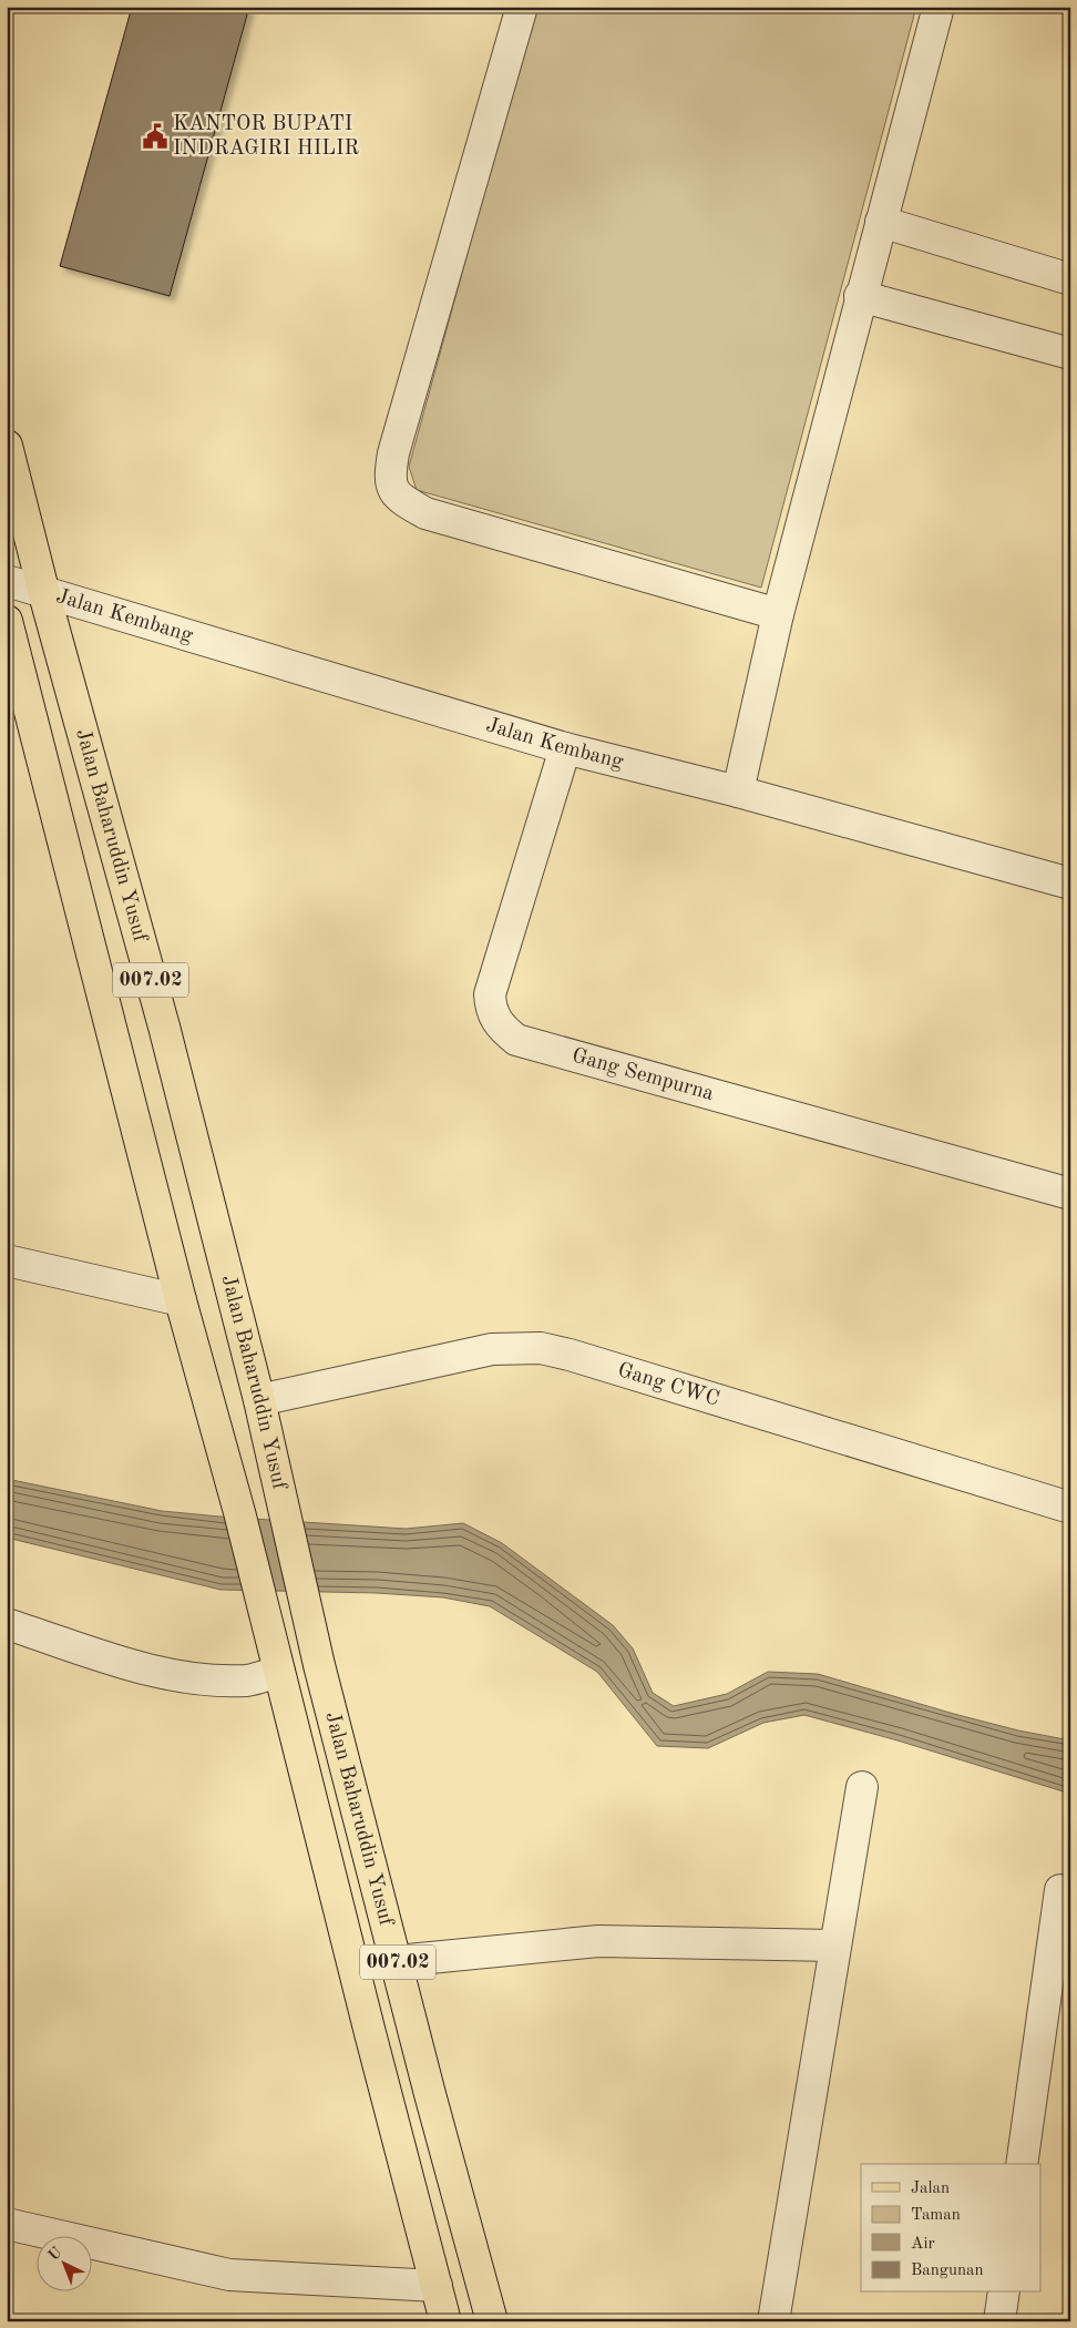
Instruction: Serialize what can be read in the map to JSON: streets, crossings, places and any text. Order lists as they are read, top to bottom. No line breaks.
{"streets":{"main road":["Jalan Baharuddin Yusuf","007.02"],"street":["Jalan Kembang","Gang Sempurna","Gang CWC"]},"crossings":[["Jalan Kembang","Jalan Baharuddin Yusuf"],["Jalan Kembang","Gang Sempurna"],["Jalan Baharuddin Yusuf","Gang CWC"]],"places":{"public building":["KANTOR BUPATI INDRAGIRI HILIR"]},"legend":["Jalan","Taman","Air","Bangunan"],"north":"top left"}
